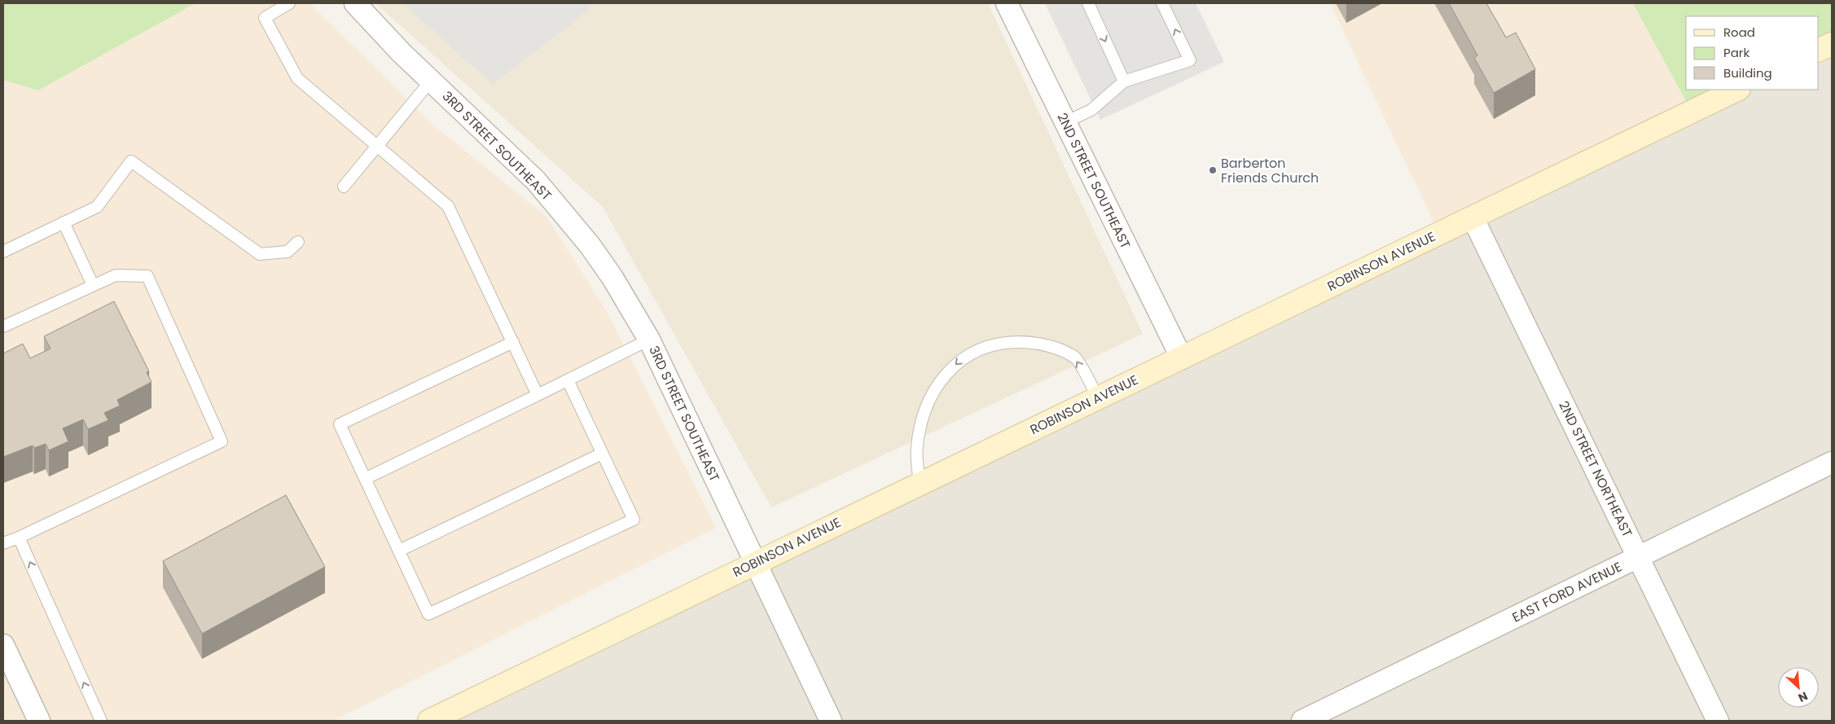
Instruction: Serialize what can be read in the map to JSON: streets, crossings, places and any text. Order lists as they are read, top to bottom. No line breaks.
{"streets":{"main road":["ROBINSON AVENUE"],"street":["3RD STREET SOUTHEAST","2ND STREET SOUTHEAST","2ND STREET NORTHEAST","EAST FORD AVENUE"]},"crossings":[["3RD STREET SOUTHEAST","ROBINSON AVENUE"],["2ND STREET SOUTHEAST","ROBINSON AVENUE"],["ROBINSON AVENUE","2ND STREET NORTHEAST"],["2ND STREET NORTHEAST","EAST FORD AVENUE"]],"places":["Barberton Friends Church"],"legend":["Road","Park","Building"],"north":"bottom right"}
